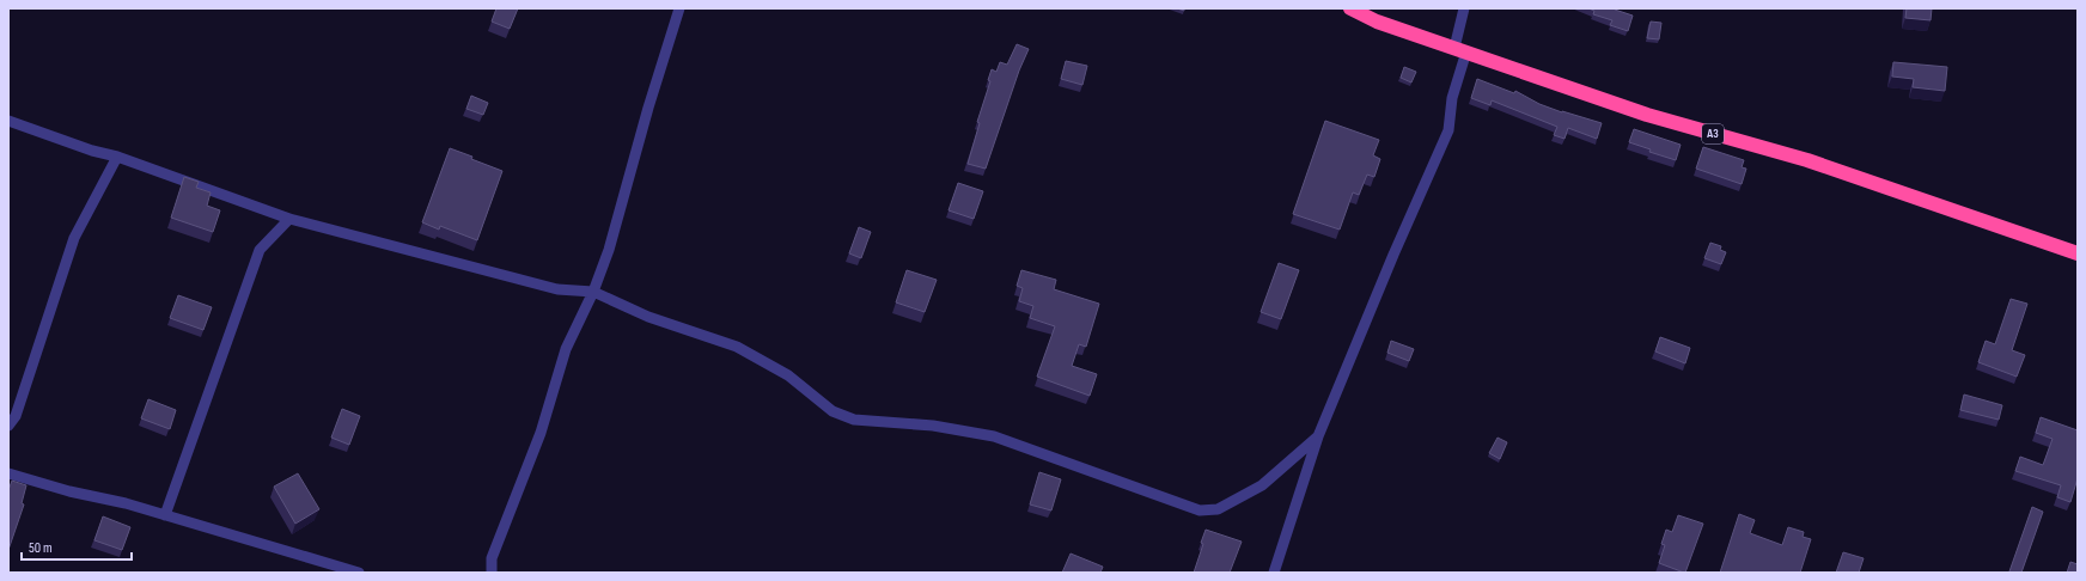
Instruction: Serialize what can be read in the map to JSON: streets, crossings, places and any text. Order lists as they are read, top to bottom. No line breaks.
{"streets":{"highway":["A3"]},"scale_bar":"50 m"}
